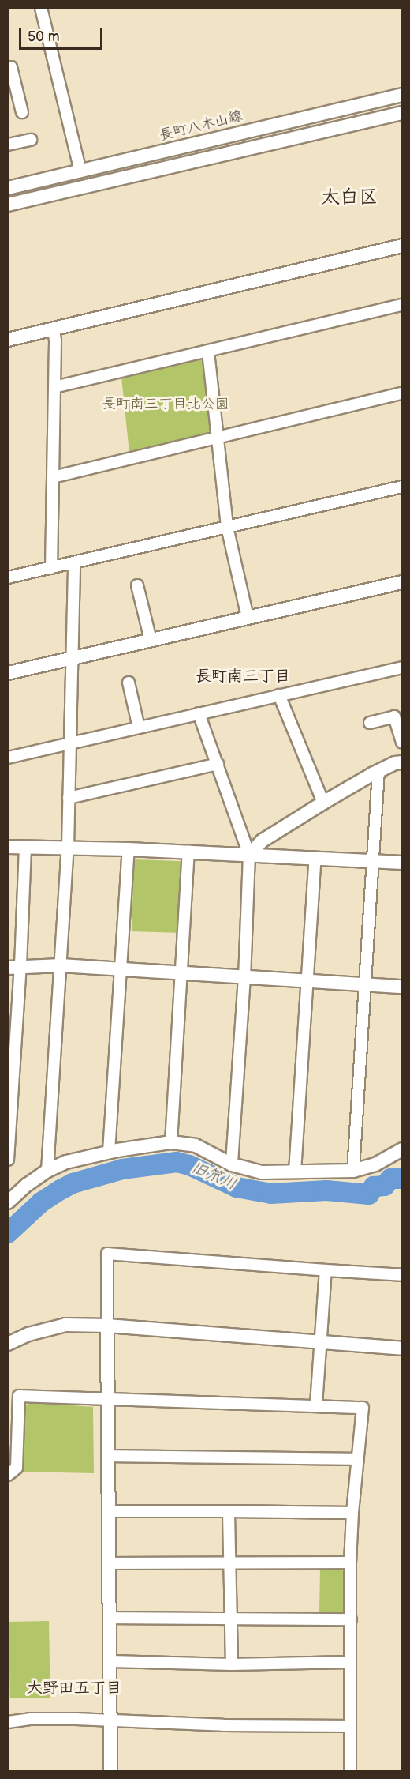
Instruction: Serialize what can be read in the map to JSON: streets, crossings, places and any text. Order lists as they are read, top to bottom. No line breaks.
{"streets":{"street":["長町八木山線"]},"districts":["太白区","長町南三丁目","大野田五丁目"],"water":["旧笊川"],"parks":["長町南三丁目北公園"],"scale_bar":"50 m"}
